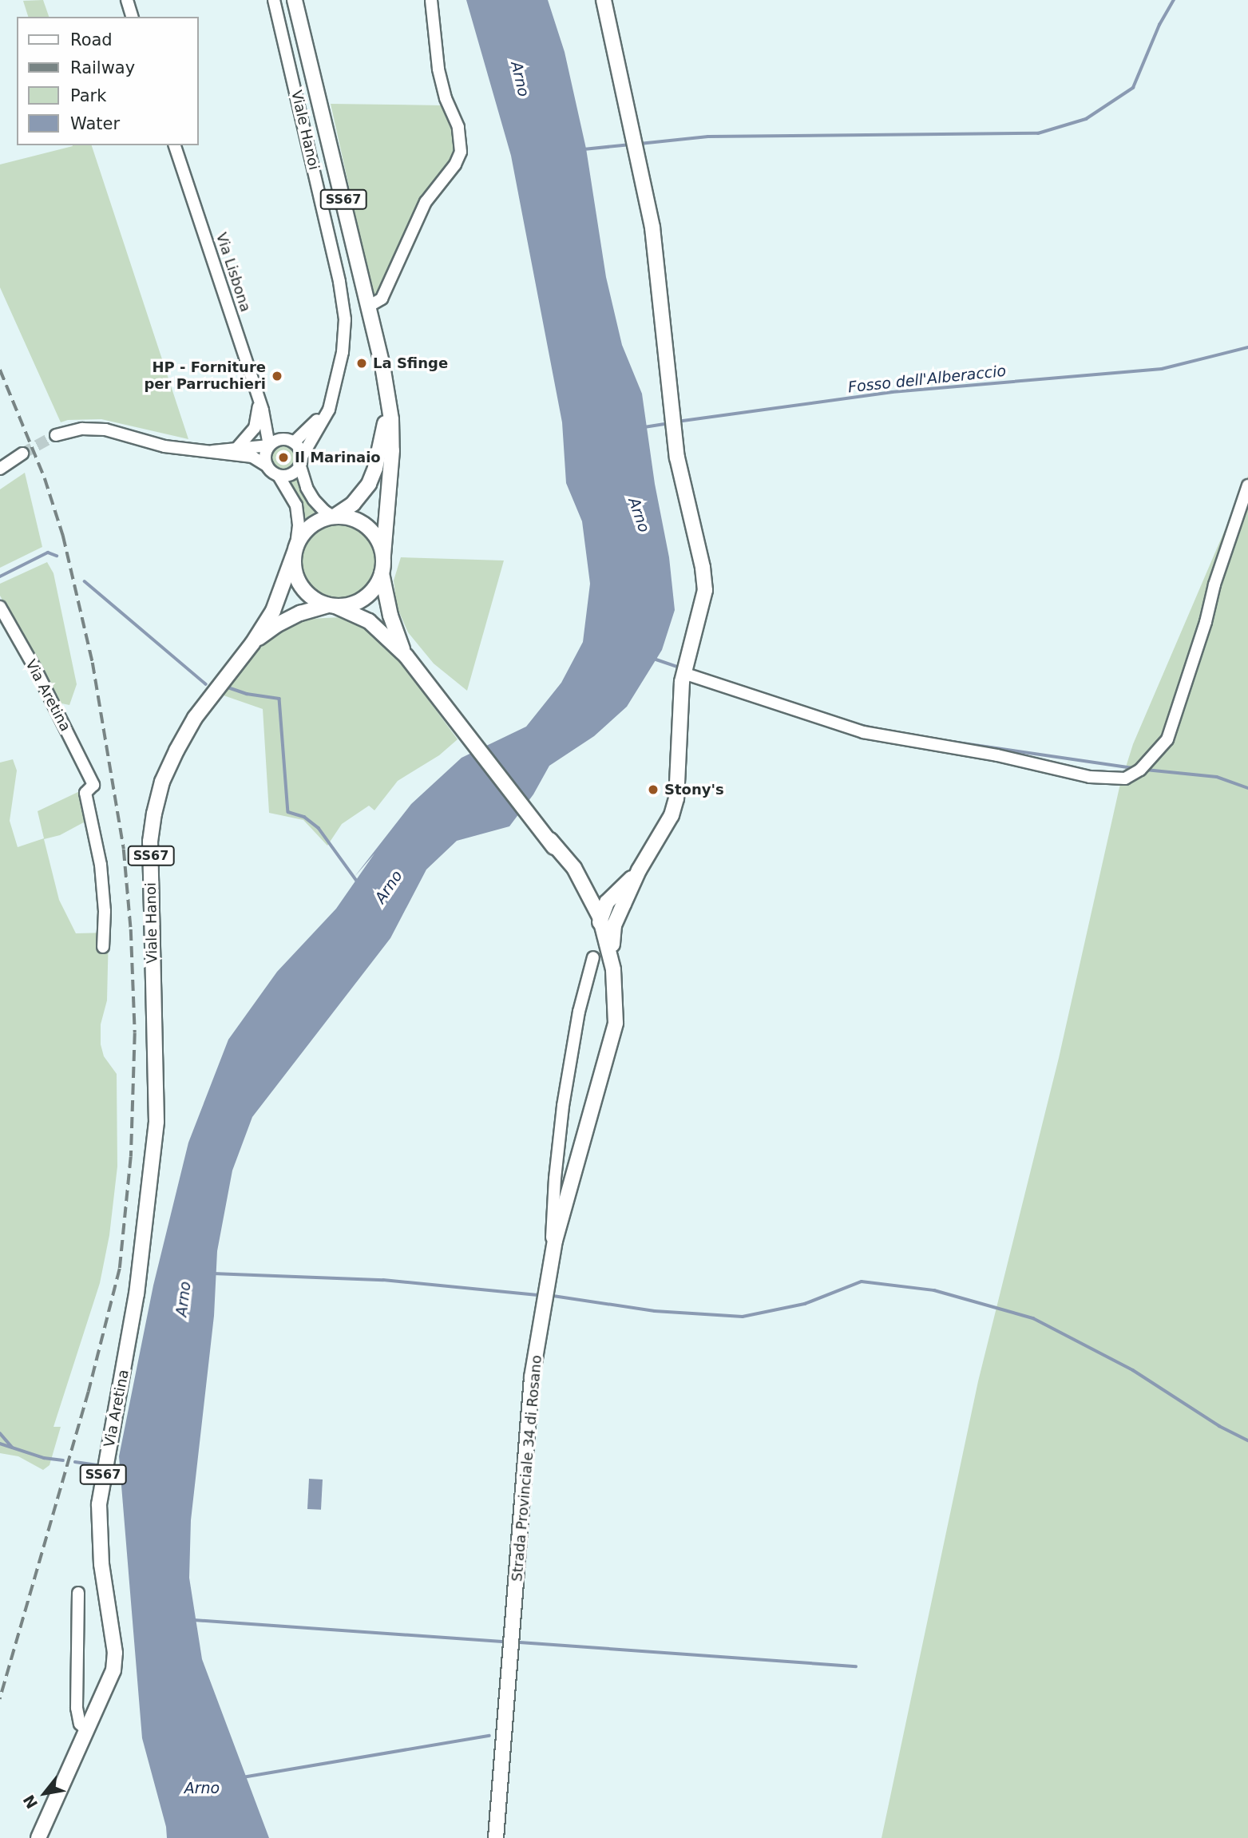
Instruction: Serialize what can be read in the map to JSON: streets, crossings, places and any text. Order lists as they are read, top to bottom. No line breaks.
{"streets":{"main road":["Viale Hanoi","SS67","Via Aretina","Strada Provinciale 34 di Rosano"],"street":["Via Lisbona"]},"crossings":[["Viale Hanoi","SS67"],["Viale Hanoi","Via Lisbona"],["Viale Hanoi","Via Aretina"],["Viale Hanoi","Strada Provinciale 34 di Rosano"],["SS67","Strada Provinciale 34 di Rosano"]],"water":["Arno","Fosso dell'Alberaccio"],"places":["La Sfinge","HP - Forniture per Parruchieri","Il Marinaio","Stony's"],"legend":["Road","Railway","Park","Water"],"north":"bottom left"}
